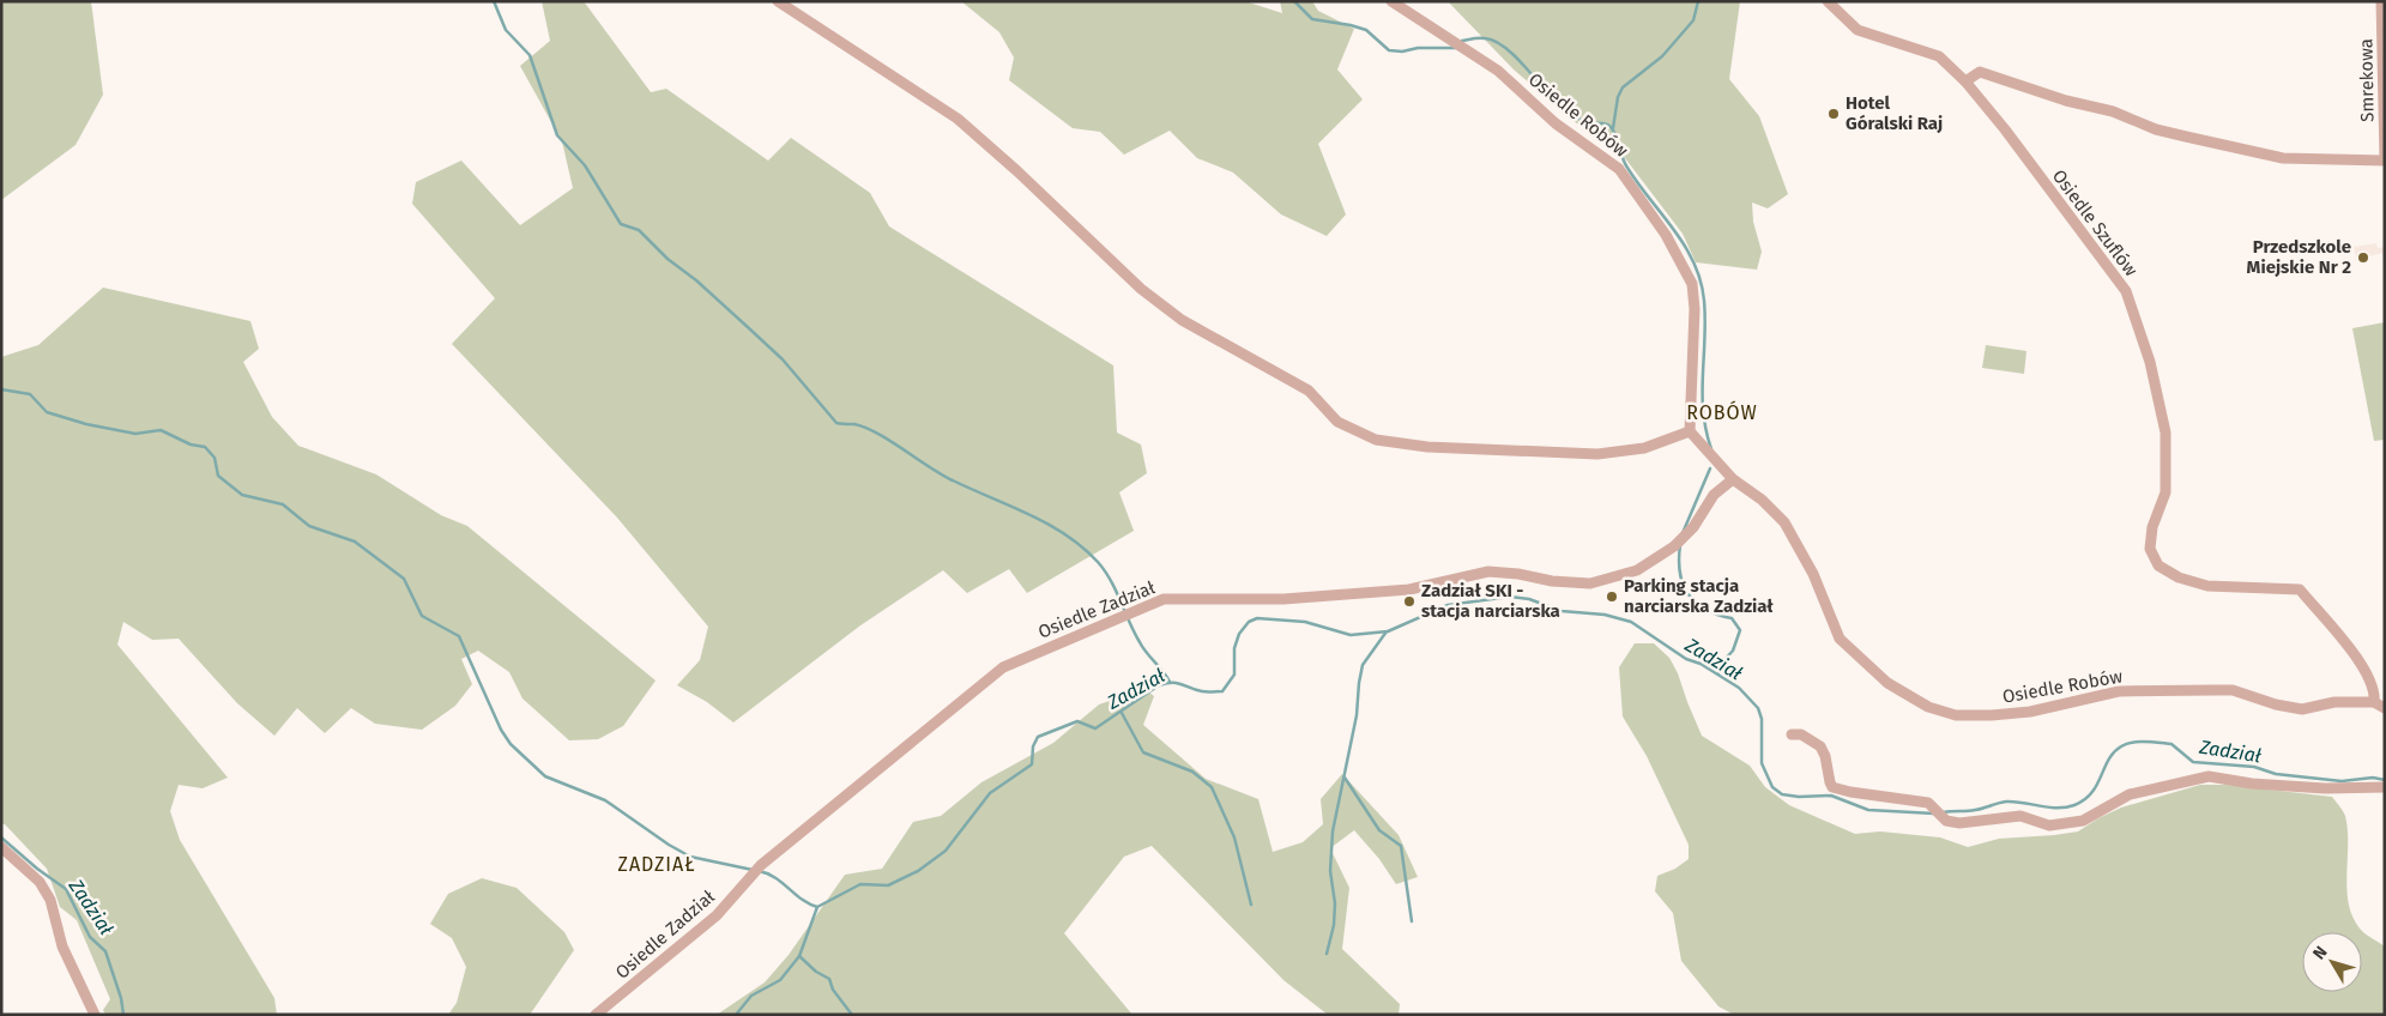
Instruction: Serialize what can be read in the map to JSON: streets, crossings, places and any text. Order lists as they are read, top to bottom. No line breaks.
{"streets":{"street":["Smrekowa","Osiedle Robów","Osiedle Szuflów","Osiedle Zadział"]},"crossings":[["Osiedle Robów","Osiedle Szuflów"],["Osiedle Robów","Osiedle Zadział"]],"districts":["ROBÓW","ZADZIAŁ"],"water":["Zadział"],"places":["Hotel Góralski Raj","Przedszkole Miejskie Nr 2","Parking stacja narciarska Zadział","Zadział SKI - stacja narciarska"],"north":"top left"}
